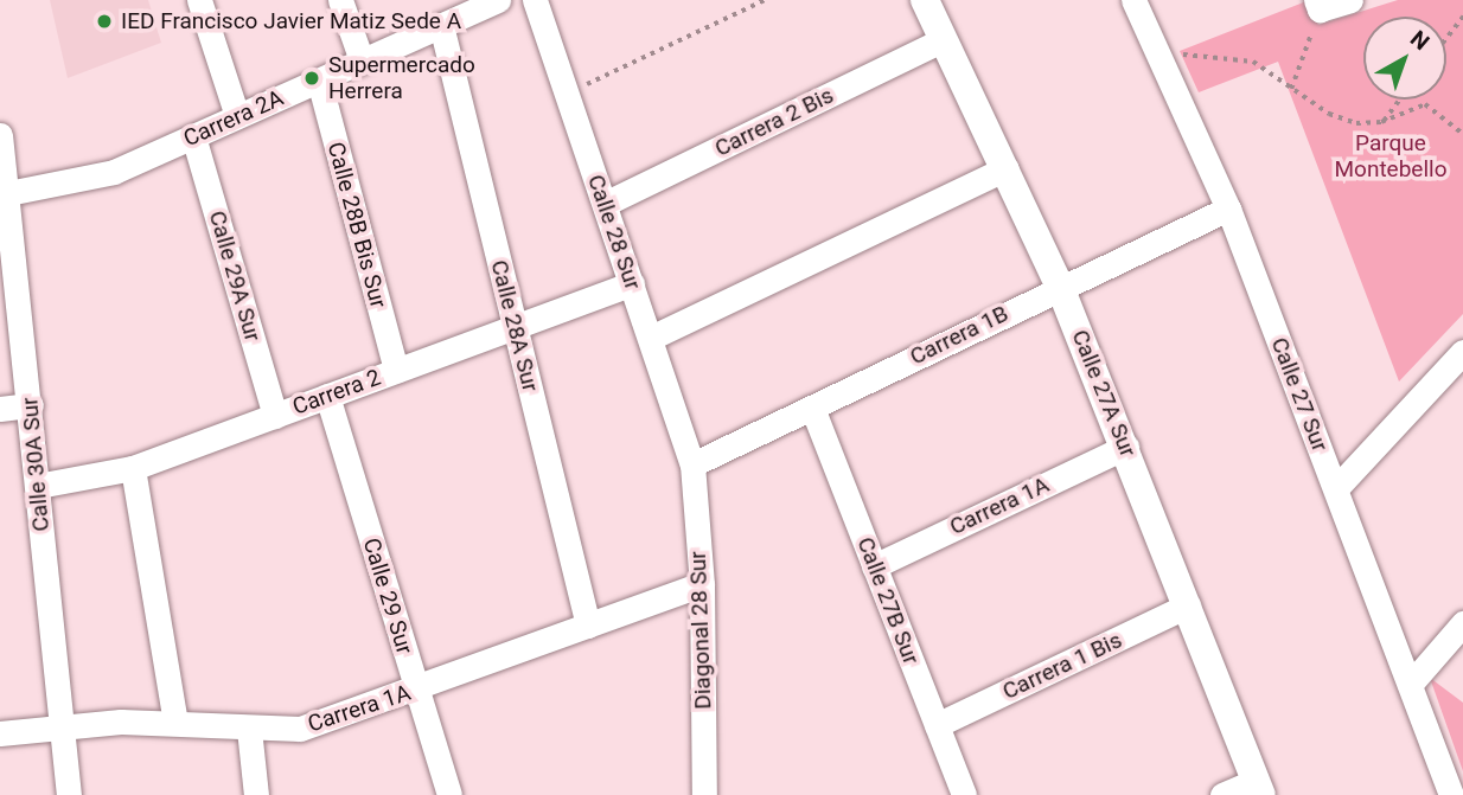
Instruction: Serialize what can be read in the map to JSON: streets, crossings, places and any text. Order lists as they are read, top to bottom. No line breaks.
{"streets":{"street":["Carrera 2A","Carrera 2 Bis","Calle 28B Bis Sur","Calle 28 Sur","Calle 29A Sur","Calle 28A Sur","Carrera 1B","Carrera 2","Calle 27A Sur","Calle 27 Sur","Calle 30A Sur","Carrera 1A","Calle 29 Sur","Calle 27B Sur","Diagonal 28 Sur","Carrera 1 Bis"]},"crossings":[["Carrera 2A","Calle 28B Bis Sur"],["Carrera 2A","Calle 29A Sur"],["Carrera 2A","Calle 28A Sur"],["Carrera 2A","Calle 30A Sur"],["Carrera 2 Bis","Calle 28 Sur"],["Carrera 2 Bis","Calle 27A Sur"],["Calle 28B Bis Sur","Carrera 2"],["Calle 28 Sur","Carrera 1B"],["Calle 28 Sur","Carrera 2"],["Calle 28 Sur","Diagonal 28 Sur"],["Calle 29A Sur","Carrera 2"],["Calle 28A Sur","Carrera 2"],["Calle 28A Sur","Carrera 1A"],["Carrera 1B","Calle 27A Sur"],["Carrera 1B","Calle 27 Sur"],["Carrera 1B","Calle 27B Sur"],["Carrera 1B","Diagonal 28 Sur"],["Carrera 2","Calle 30A Sur"],["Carrera 2","Calle 29 Sur"],["Calle 27A Sur","Carrera 1A"],["Calle 27A Sur","Carrera 1 Bis"],["Calle 30A Sur","Carrera 1A"],["Carrera 1A","Calle 29 Sur"],["Carrera 1A","Calle 27B Sur"],["Carrera 1A","Diagonal 28 Sur"],["Calle 27B Sur","Carrera 1 Bis"]],"parks":["Parque Montebello"],"places":["IED Francisco Javier Matiz Sede A","Supermercado Herrera"],"north":"top right"}
